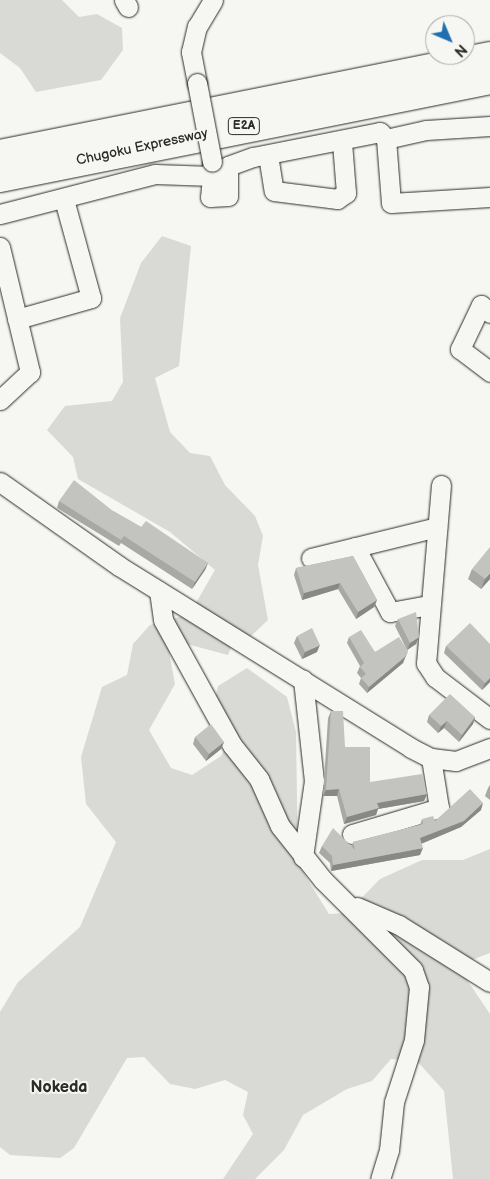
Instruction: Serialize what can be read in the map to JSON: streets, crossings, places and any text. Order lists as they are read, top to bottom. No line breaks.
{"streets":{"highway":["E2A","Chugoku Expressway"]},"districts":["Nokeda"],"north":"bottom right"}
